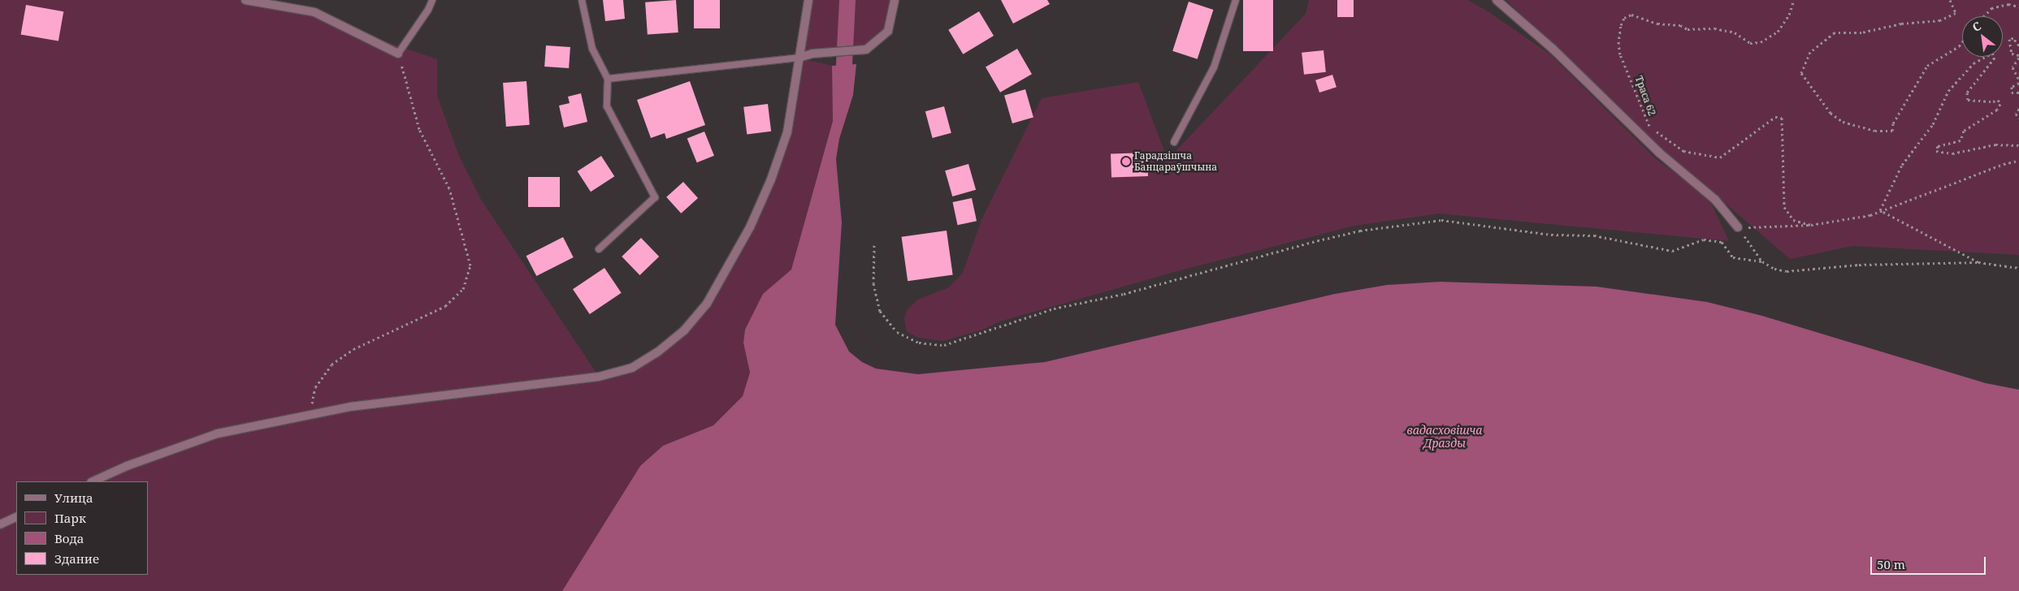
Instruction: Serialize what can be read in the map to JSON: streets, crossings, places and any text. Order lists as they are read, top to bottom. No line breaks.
{"streets":{"path":["Траса 62"]},"water":["вадасховішча Дразды"],"places":["Гарадзішча Банцараўшчына"],"legend":["Улица","Парк","Вода","Здание"],"scale_bar":"50 m","north":"top left"}
